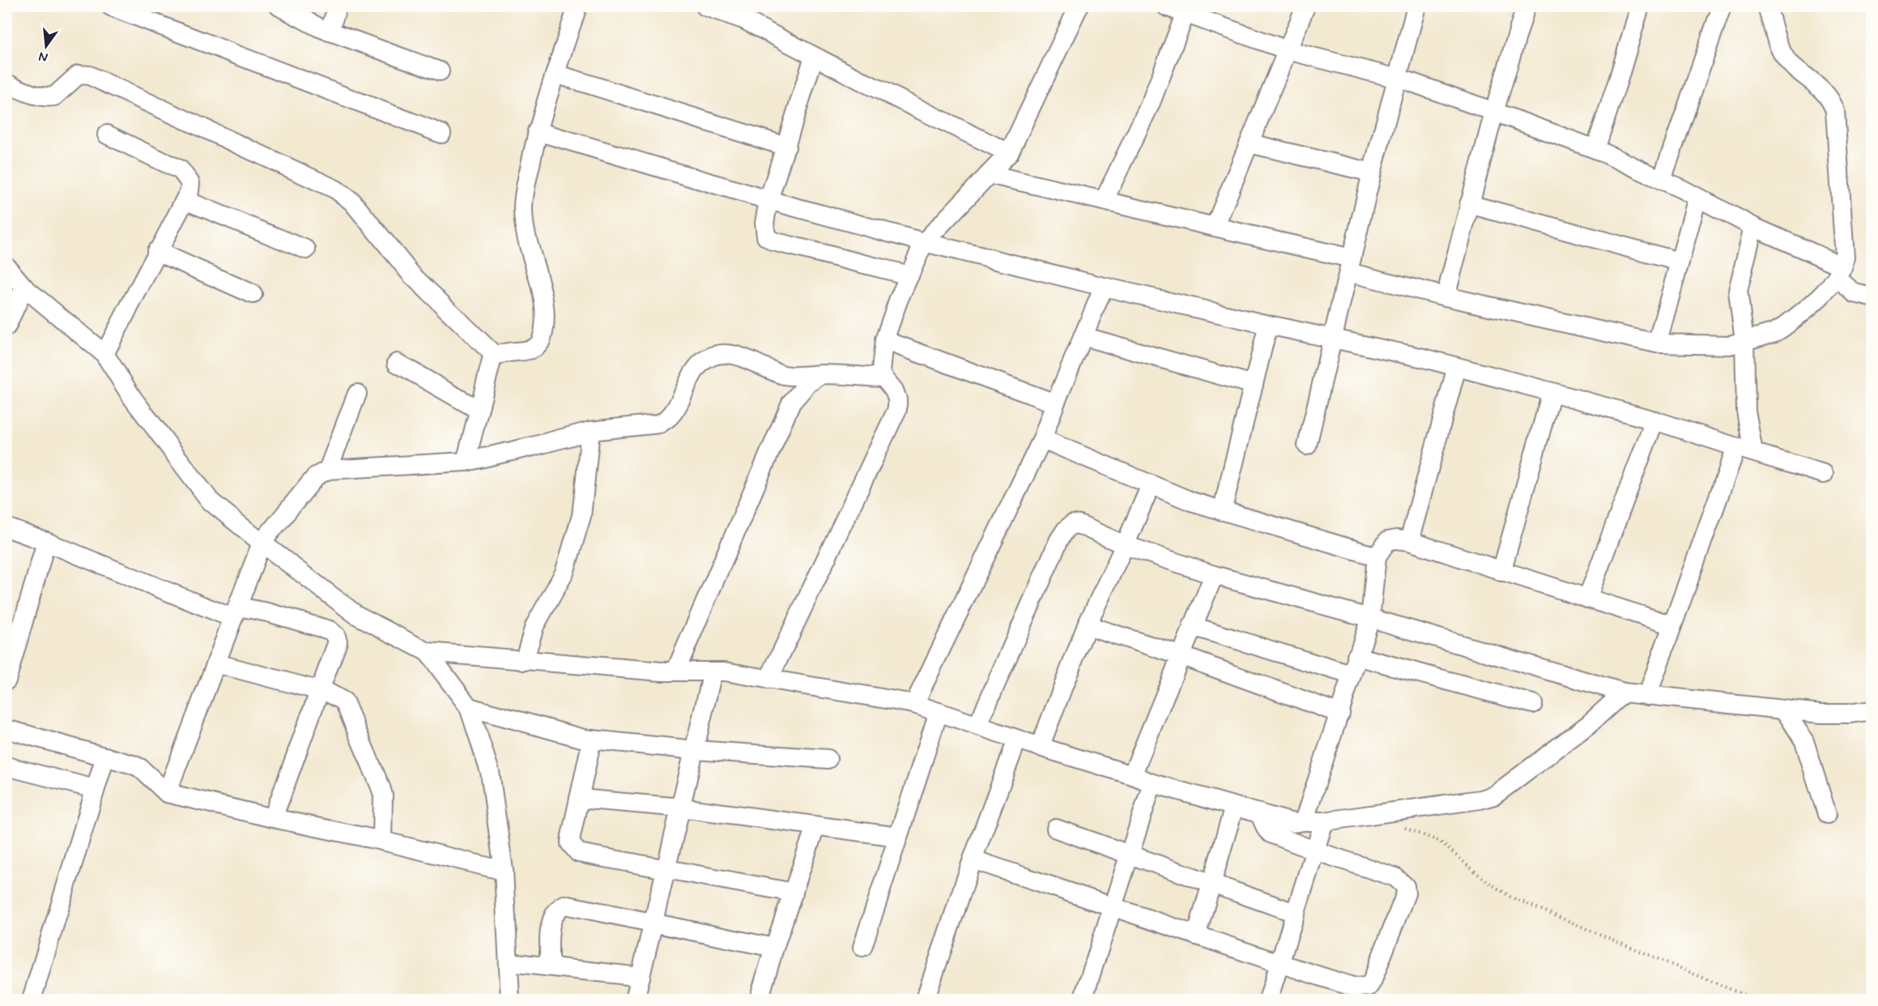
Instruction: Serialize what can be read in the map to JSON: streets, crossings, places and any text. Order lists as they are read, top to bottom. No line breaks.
{"north":"bottom"}
